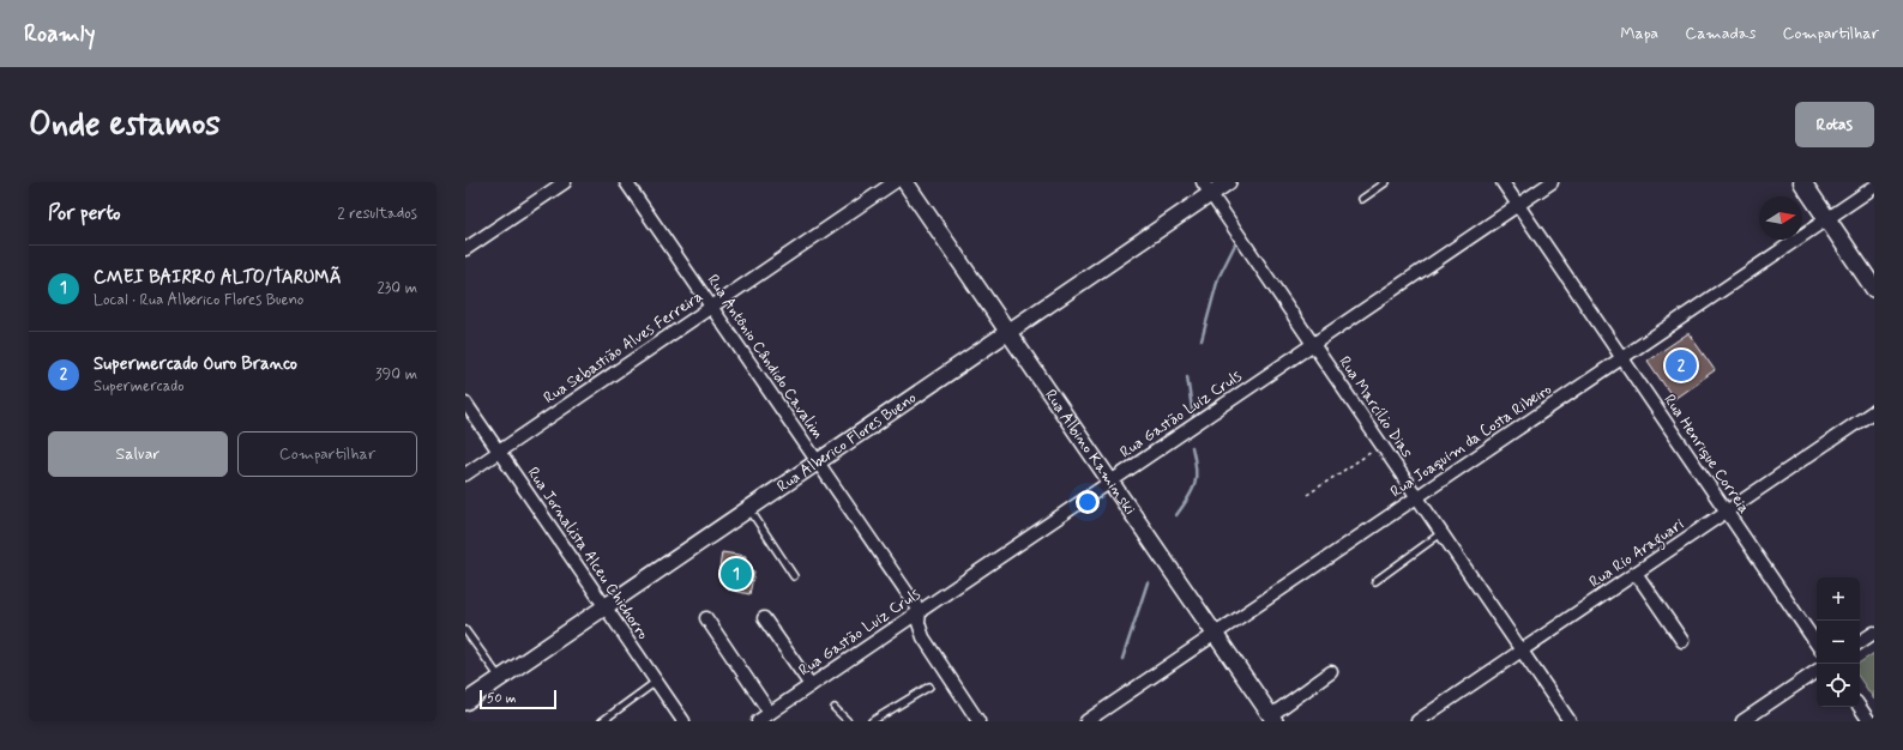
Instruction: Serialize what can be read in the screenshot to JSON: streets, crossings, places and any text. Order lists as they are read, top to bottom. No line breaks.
{"streets":{"street":["Rua Sebastião Alves Ferreira","Rua Antônio Cândido Cavalim","Rua Marcílio Dias","Rua Gastão Luiz Cruls","Rua Joaquim da Costa Ribeiro","Rua Alberico Flores Bueno","Rua Albino Kaminski","Rua Henrique Correia","Rua Jornalista Alceu Chichorro","Rua Rio Araguari"]},"crossings":[["Rua Sebastião Alves Ferreira","Rua Antônio Cândido Cavalim"],["Rua Sebastião Alves Ferreira","Rua Jornalista Alceu Chichorro"],["Rua Antônio Cândido Cavalim","Rua Gastão Luiz Cruls"],["Rua Antônio Cândido Cavalim","Rua Alberico Flores Bueno"],["Rua Marcílio Dias","Rua Gastão Luiz Cruls"],["Rua Marcílio Dias","Rua Joaquim da Costa Ribeiro"],["Rua Marcílio Dias","Rua Alberico Flores Bueno"],["Rua Marcílio Dias","Rua Rio Araguari"],["Rua Gastão Luiz Cruls","Rua Albino Kaminski"],["Rua Gastão Luiz Cruls","Rua Henrique Correia"],["Rua Joaquim da Costa Ribeiro","Rua Albino Kaminski"],["Rua Joaquim da Costa Ribeiro","Rua Henrique Correia"],["Rua Alberico Flores Bueno","Rua Albino Kaminski"],["Rua Alberico Flores Bueno","Rua Jornalista Alceu Chichorro"],["Rua Henrique Correia","Rua Rio Araguari"]],"scale_bar":"50 m","north":"right","page":{"header":"Roamly","nav":["Mapa","Camadas","Compartilhar"],"buttons":["Rotas",["Salvar","Compartilhar"]],"title":"Onde estamos","heading":["Por perto","2 resultados"],"list":[{"mark":"1","name":"CMEI BAIRRO ALTO/TARUMÃ","note":"Local · Rua Alberico Flores Bueno","value":"230 m"},{"mark":"2","name":"Supermercado Ouro Branco","note":"Supermercado","value":"390 m"}],"pins":["2","1"],"map_buttons":["+","−"],"scale":"50 m"}}
